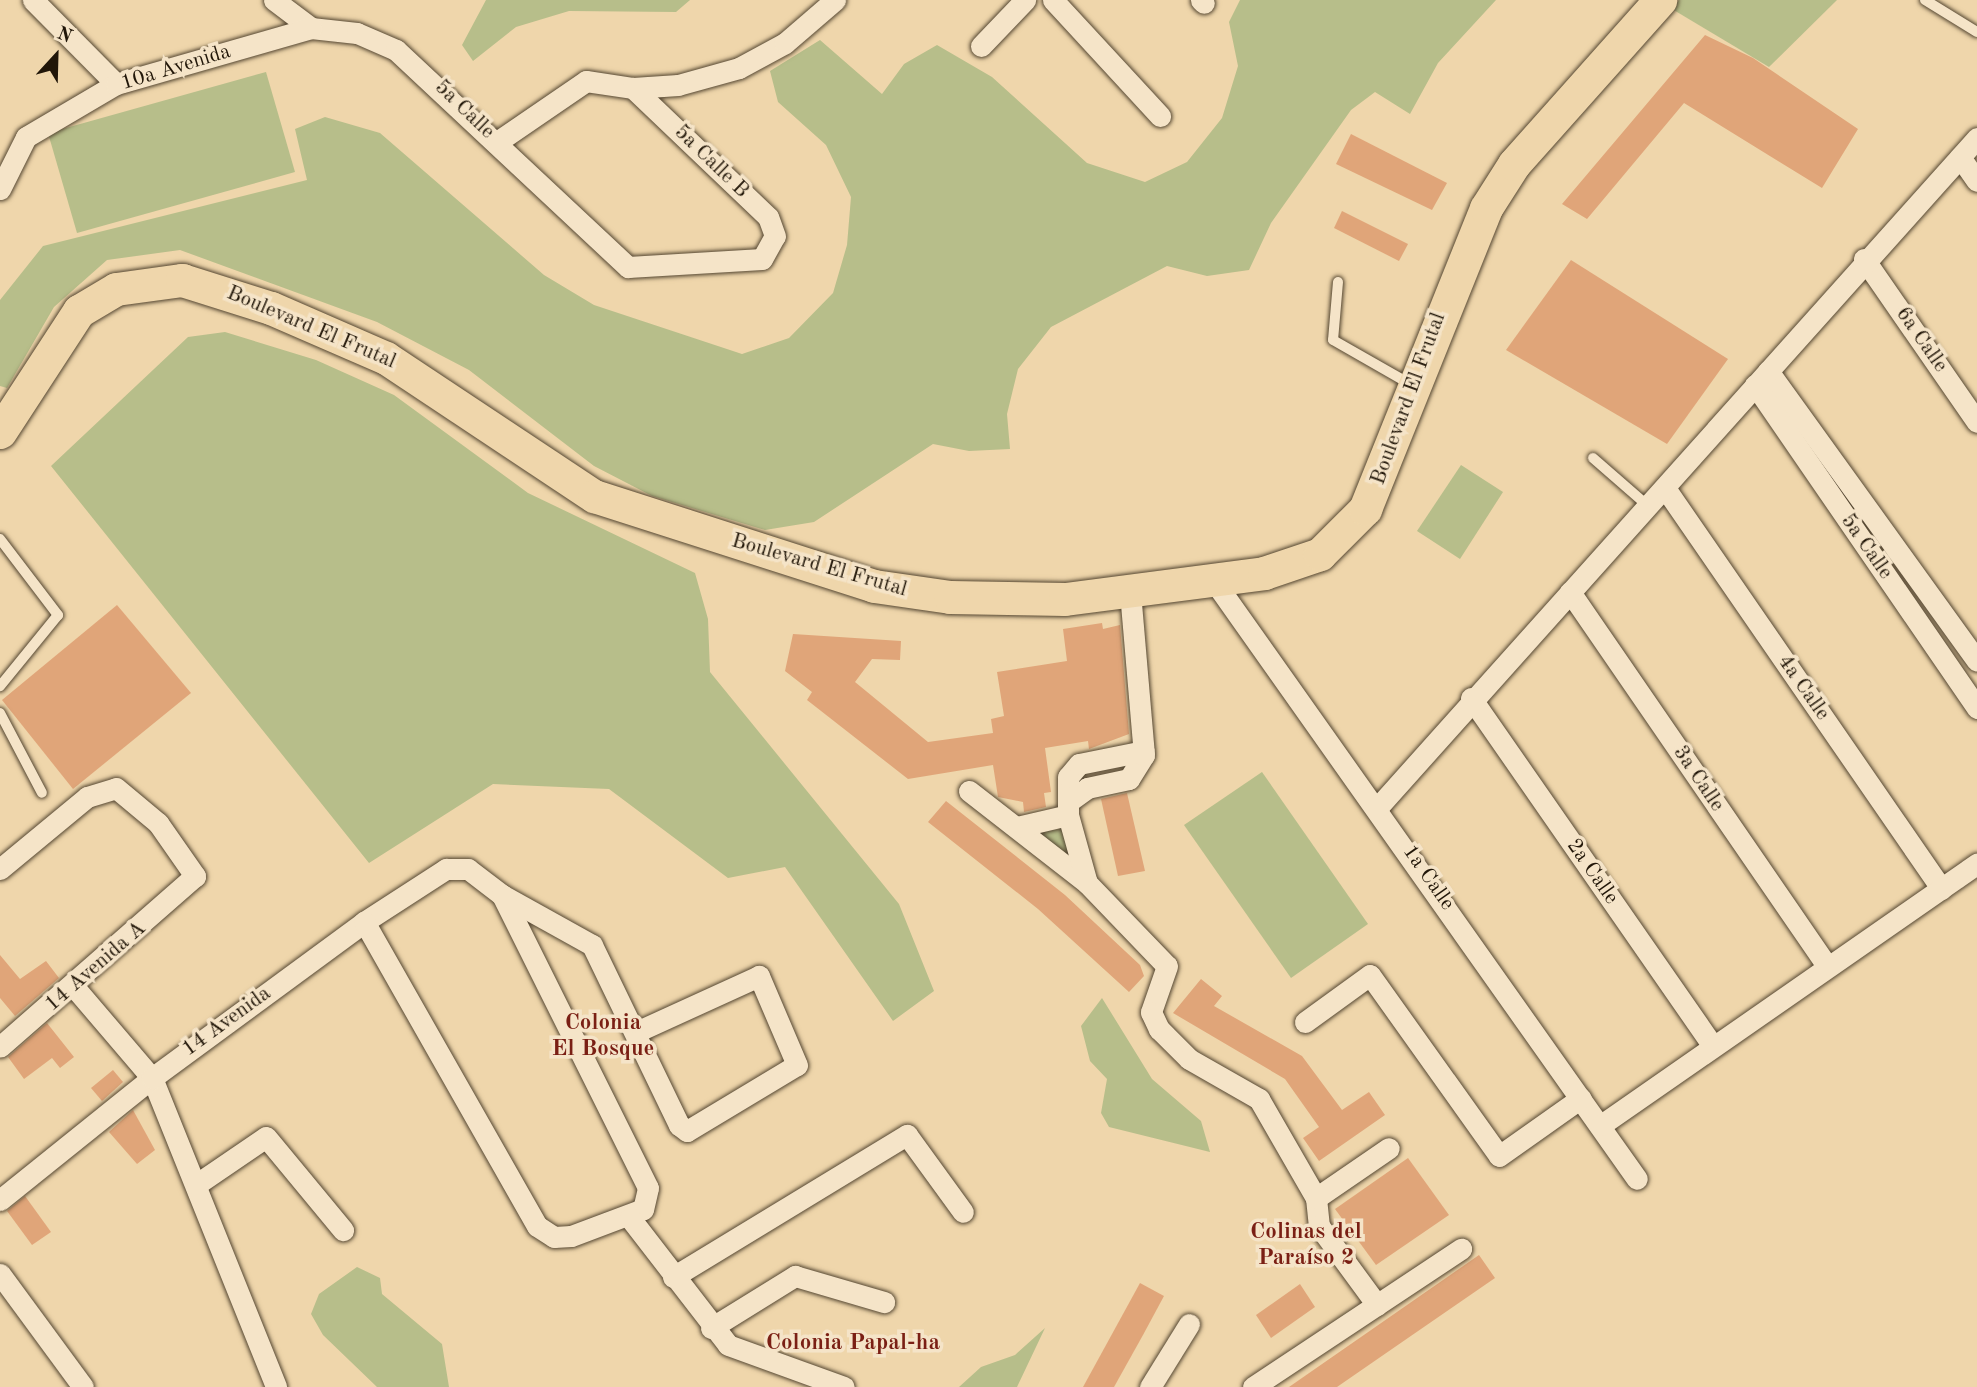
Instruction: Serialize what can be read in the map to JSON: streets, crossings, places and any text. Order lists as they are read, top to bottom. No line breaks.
{"streets":{"main road":["Boulevard El Frutal"],"street":["10a Avenida","5a Calle","5a Calle B","6a Calle","4a Calle","3a Calle","2a Calle","1a Calle","14 Avenida A","14 Avenida"]},"crossings":[["10a Avenida","5a Calle"],["5a Calle","5a Calle B"],["Boulevard El Frutal","1a Calle"]],"districts":["Colonia El Bosque","Colinas del Paraíso 2","Colonia Papal-ha"],"north":"top"}
